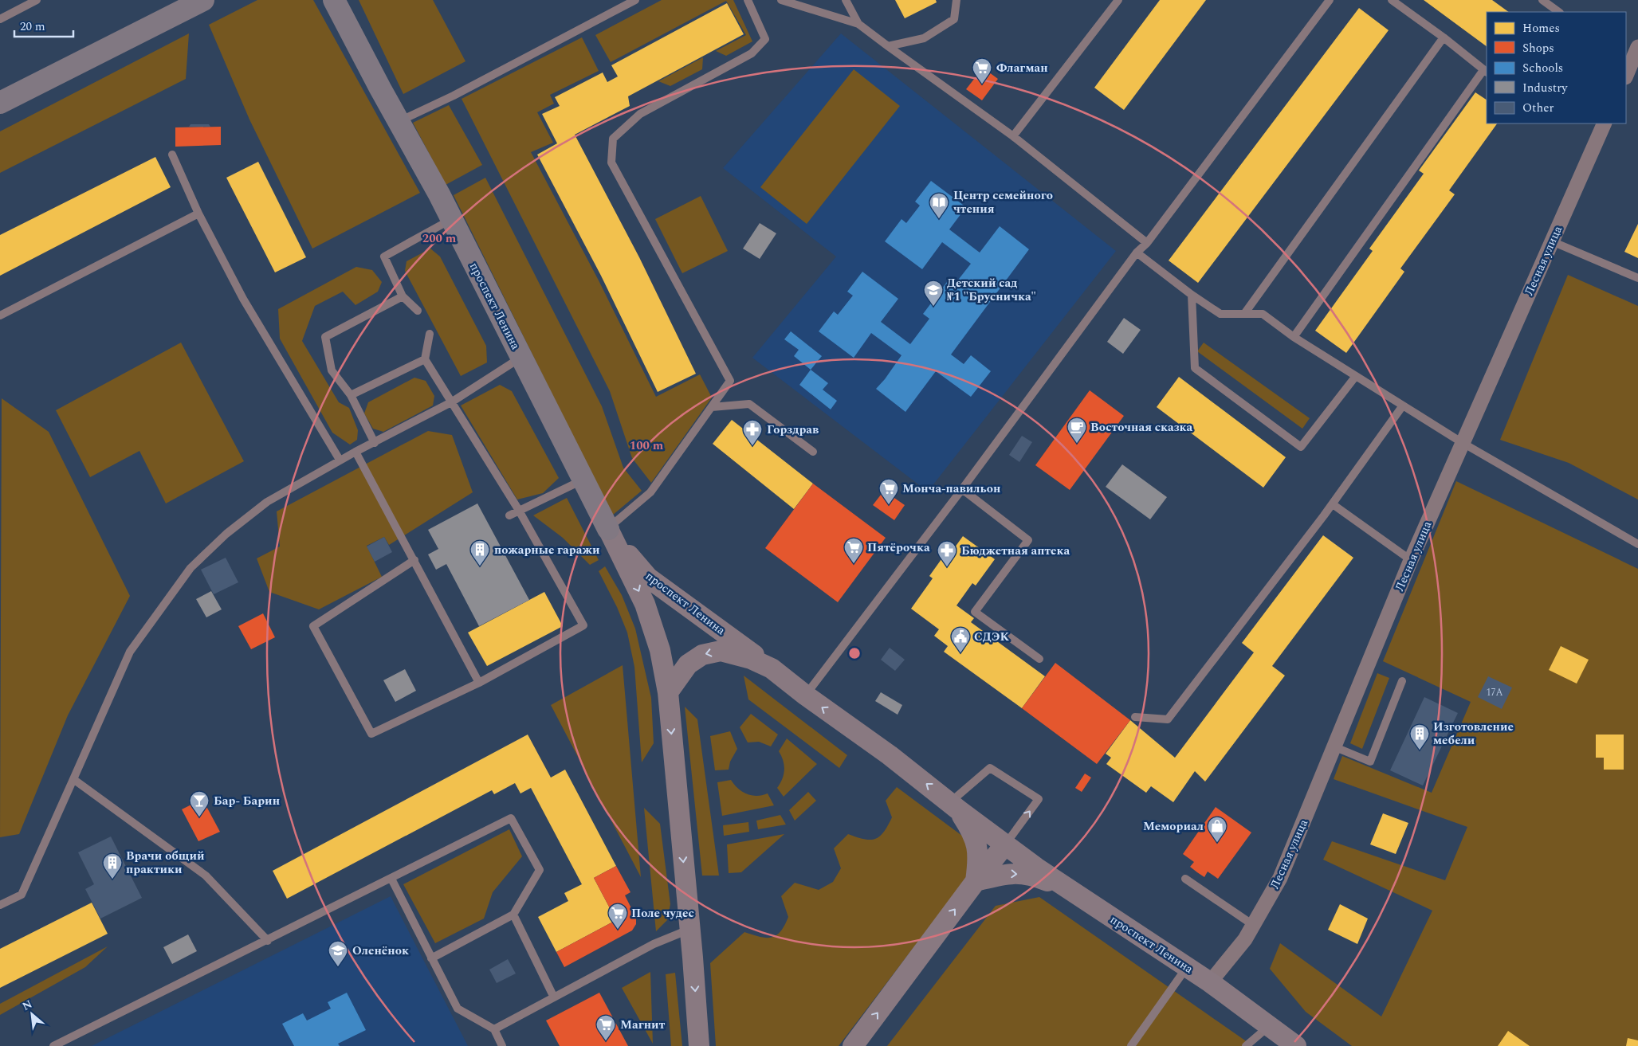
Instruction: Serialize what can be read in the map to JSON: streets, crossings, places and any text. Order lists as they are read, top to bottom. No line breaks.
{"streets":{"main road":["проспект Ленина"],"street":["Лесная улица"]},"crossings":[["Лесная улица","проспект Ленина"]],"places":{"supermarket":["Флагман","Монча-павильон","Пятёрочка","Поле чудес","Магнит"],"library":["Центр семейного чтения"],"school or university":["Детский сад №1 \"Брусничка\"","Оленёнок"],"cafe":["Восточная сказка"],"pharmacy":["Горздрав","Бюджетная аптека"],"building":["пожарные гаражи","Изготовление мебели","Врачи общий практики"],"public building":["СДЭК"],"bar":["Бар- Барин"],"shop":["Мемориал"]},"house_numbers":["17А"],"legend":["Homes","Shops","Schools","Industry","Other"],"scale_bar":"20 m","north":"top left","rings":["200 m","100 m"]}
